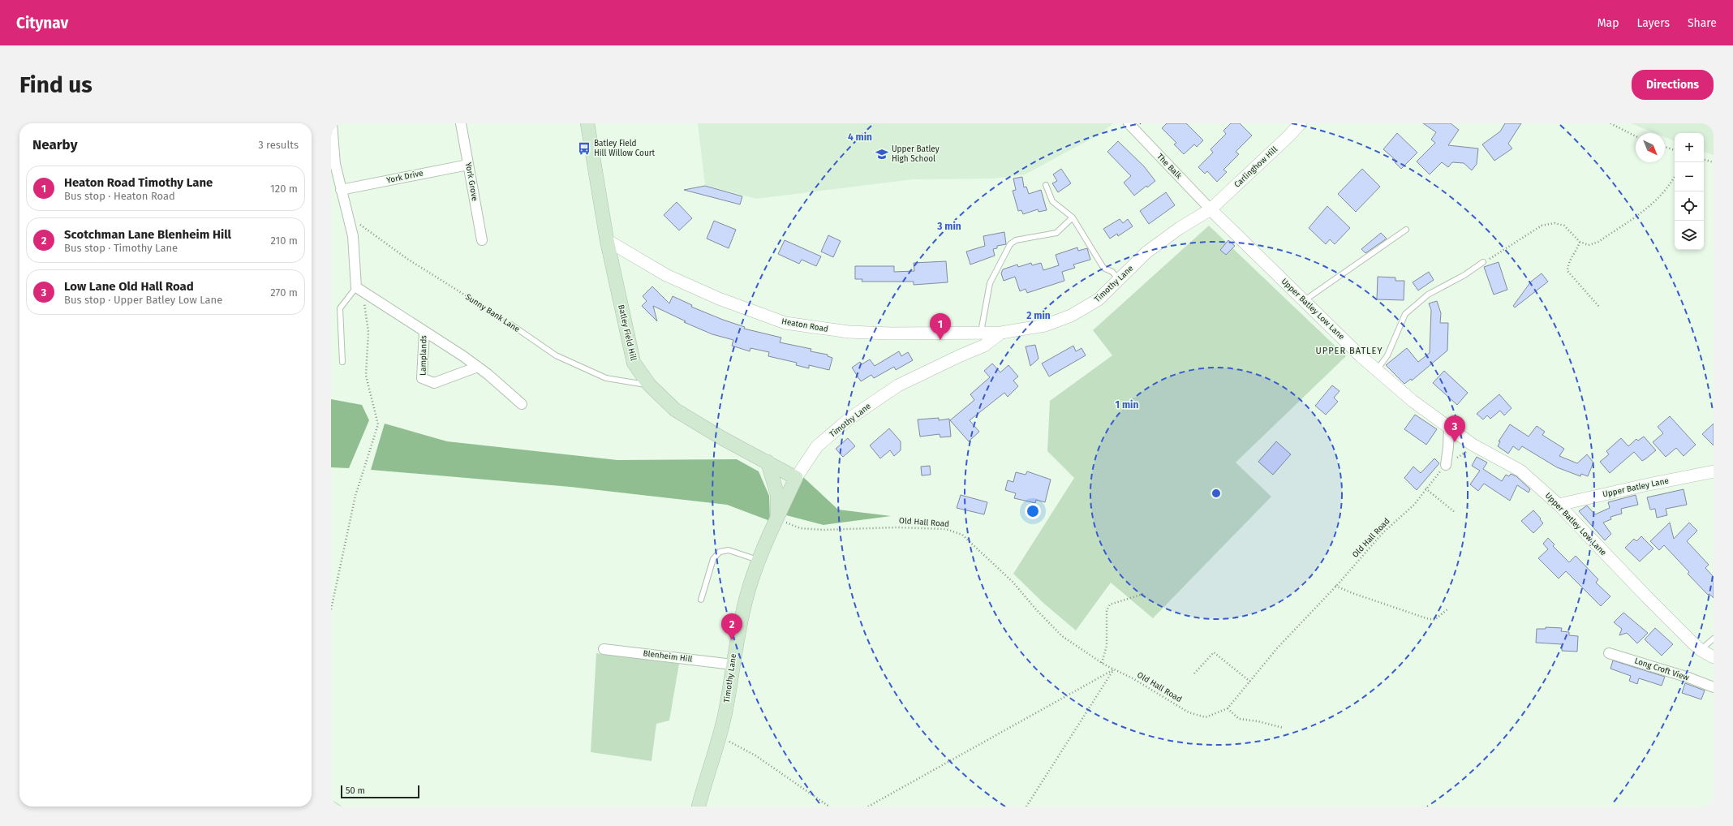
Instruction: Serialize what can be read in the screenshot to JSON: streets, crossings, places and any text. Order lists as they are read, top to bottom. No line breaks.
{"streets":{"main road":["Timothy Lane","Batley Field Hill"],"street":["The Balk","Carlinghow Hill","York Drive","York Grove","Upper Batley Low Lane","Heaton Road","Lamplands","Upper Batley Lane","Blenheim Hill","Long Croft View"],"lane":["Sunny Bank Lane"],"path":["Old Hall Road"]},"crossings":[["The Balk","Carlinghow Hill"],["The Balk","Timothy Lane"],["The Balk","Upper Batley Low Lane"],["Carlinghow Hill","Timothy Lane"],["Carlinghow Hill","Upper Batley Low Lane"],["York Drive","York Grove"],["Timothy Lane","Upper Batley Low Lane"],["Timothy Lane","Heaton Road"],["Timothy Lane","Batley Field Hill"],["Timothy Lane","Old Hall Road"],["Timothy Lane","Blenheim Hill"],["Upper Batley Low Lane","Upper Batley Lane"],["Upper Batley Low Lane","Old Hall Road"],["Sunny Bank Lane","Batley Field Hill"],["Heaton Road","Batley Field Hill"]],"districts":["UPPER BATLEY"],"places":{"bus stop":["Batley Field Hill Willow Court"],"school or university":["Upper Batley High School"]},"scale_bar":"50 m","north":"bottom right","page":{"header":"Citynav","nav":["Map","Layers","Share"],"buttons":"Directions","title":"Find us","heading":["Nearby","3 results"],"map_buttons":["+","−"],"list":[{"mark":"1","name":"Heaton Road Timothy Lane","note":"Bus stop · Heaton Road","value":"120 m"},{"mark":"2","name":"Scotchman Lane Blenheim Hill","note":"Bus stop · Timothy Lane","value":"210 m"},{"mark":"3","name":"Low Lane Old Hall Road","note":"Bus stop · Upper Batley Low Lane","value":"270 m"}],"pins":["1","3","2"],"scale":"50 m"},"rings":["4 min","3 min","2 min","1 min"]}
